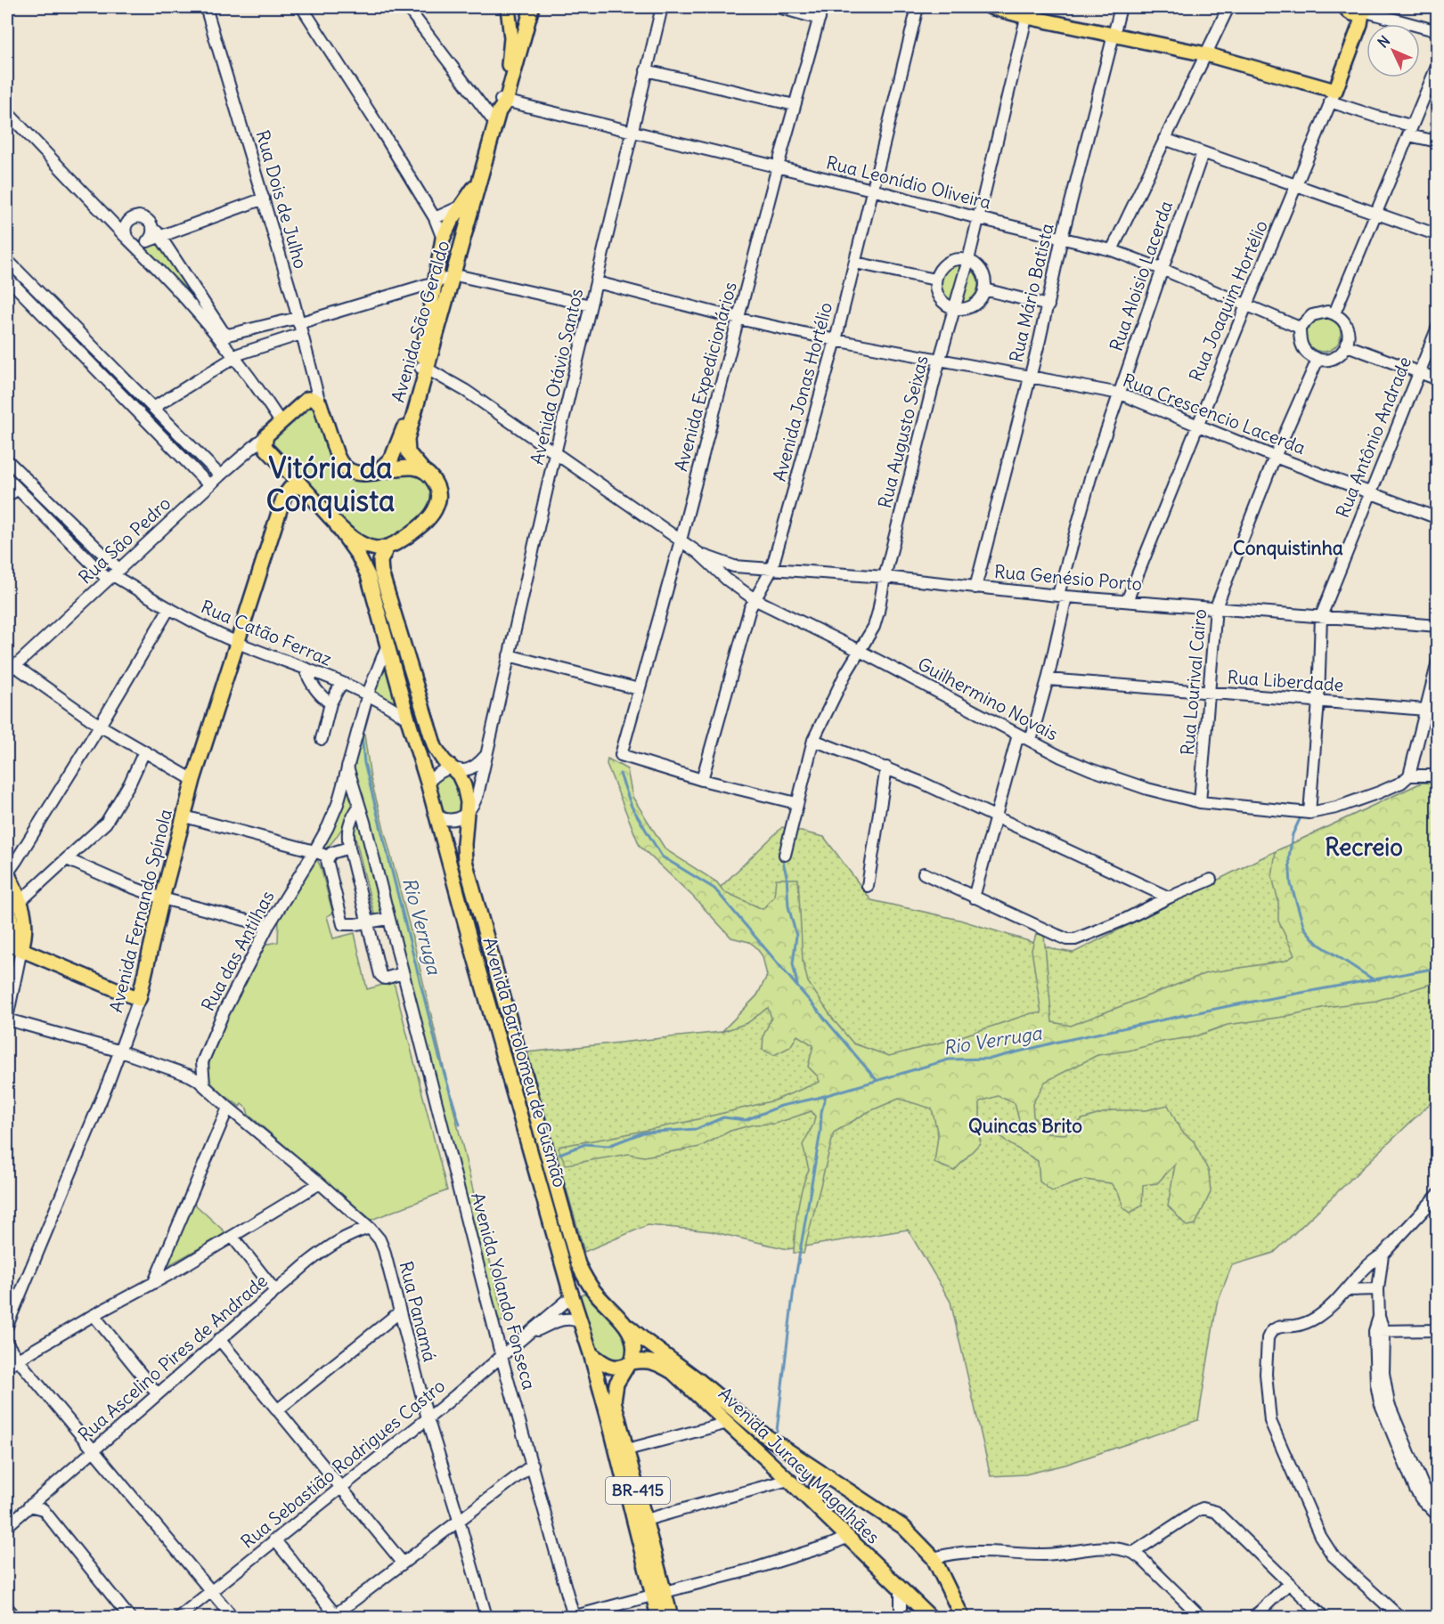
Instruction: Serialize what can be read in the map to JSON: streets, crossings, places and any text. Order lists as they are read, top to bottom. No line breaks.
{"streets":{"main road":["Rua Joaquim Hortélio","Avenida São Geraldo","Avenida Fernando Spínola","Avenida Bartolomeu de Gusmão","Avenida Juracy Magalhães","BR-415"],"street":["Rua Leonídio Oliveira","Rua Dois de Julho","Rua Aloisio Lacerda","Rua Mário Batista","Avenida Otávio Santos","Avenida Expedicionários","Avenida Jonas Hortélio","Rua Crescencio Lacerda","Rua Augusto Seixas","Rua Antônio Andrade","Rua São Pedro","Rua Genésio Porto","Rua Catão Ferraz","Rua Liberdade","Rua Lourival Cairo","Guilhermino Novais","Rua das Antilhas","Avenida Yolando Fonseca","Rua Panamá","Rua Ascelino Pires de Andrade","Rua Sebastião Rodrigues Castro"]},"crossings":[["Rua Leonídio Oliveira","Rua Aloisio Lacerda"],["Rua Leonídio Oliveira","Rua Mário Batista"],["Rua Leonídio Oliveira","Rua Joaquim Hortélio"],["Rua Leonídio Oliveira","Avenida São Geraldo"],["Rua Leonídio Oliveira","Avenida Otávio Santos"],["Rua Leonídio Oliveira","Avenida Expedicionários"],["Rua Leonídio Oliveira","Avenida Jonas Hortélio"],["Rua Leonídio Oliveira","Rua Augusto Seixas"],["Rua Leonídio Oliveira","Rua Lourival Cairo"],["Rua Aloisio Lacerda","Rua Crescencio Lacerda"],["Rua Aloisio Lacerda","Rua Genésio Porto"],["Rua Aloisio Lacerda","Rua Liberdade"],["Rua Aloisio Lacerda","Guilhermino Novais"],["Rua Mário Batista","Rua Crescencio Lacerda"],["Rua Mário Batista","Rua Genésio Porto"],["Rua Joaquim Hortélio","Rua Crescencio Lacerda"],["Rua Joaquim Hortélio","Rua Genésio Porto"],["Avenida São Geraldo","Guilhermino Novais"],["Avenida São Geraldo","Avenida Bartolomeu de Gusmão"],["Avenida Otávio Santos","Rua Crescencio Lacerda"],["Avenida Otávio Santos","Guilhermino Novais"],["Avenida Otávio Santos","Avenida Bartolomeu de Gusmão"],["Avenida Expedicionários","Avenida Jonas Hortélio"],["Avenida Expedicionários","Rua Crescencio Lacerda"],["Avenida Expedicionários","Guilhermino Novais"],["Avenida Jonas Hortélio","Rua Crescencio Lacerda"],["Avenida Jonas Hortélio","Rua Genésio Porto"],["Avenida Jonas Hortélio","Guilhermino Novais"],["Rua Crescencio Lacerda","Rua Augusto Seixas"],["Rua Crescencio Lacerda","Rua Antônio Andrade"],["Rua Crescencio Lacerda","Rua Lourival Cairo"],["Rua Augusto Seixas","Rua Genésio Porto"],["Rua Augusto Seixas","Guilhermino Novais"],["Rua Antônio Andrade","Rua Genésio Porto"],["Rua Antônio Andrade","Rua Liberdade"],["Rua Antônio Andrade","Guilhermino Novais"],["Rua São Pedro","Rua Catão Ferraz"],["Rua Genésio Porto","Rua Lourival Cairo"],["Rua Genésio Porto","Guilhermino Novais"],["Rua Catão Ferraz","Avenida Fernando Spínola"],["Rua Catão Ferraz","Rua das Antilhas"],["Rua Catão Ferraz","Avenida Bartolomeu de Gusmão"],["Rua Liberdade","Rua Lourival Cairo"],["Rua Lourival Cairo","Guilhermino Novais"],["Rua das Antilhas","Avenida Bartolomeu de Gusmão"],["Rua das Antilhas","Avenida Yolando Fonseca"],["Avenida Bartolomeu de Gusmão","Rua Sebastião Rodrigues Castro"],["Avenida Bartolomeu de Gusmão","Avenida Juracy Magalhães"],["Avenida Yolando Fonseca","Rua Sebastião Rodrigues Castro"],["Rua Panamá","Rua Ascelino Pires de Andrade"],["Rua Panamá","Rua Sebastião Rodrigues Castro"]],"districts":["Vitória da Conquista","Conquistinha","Recreio","Quincas Brito"],"water":["Rio Verruga"],"north":"top left"}
